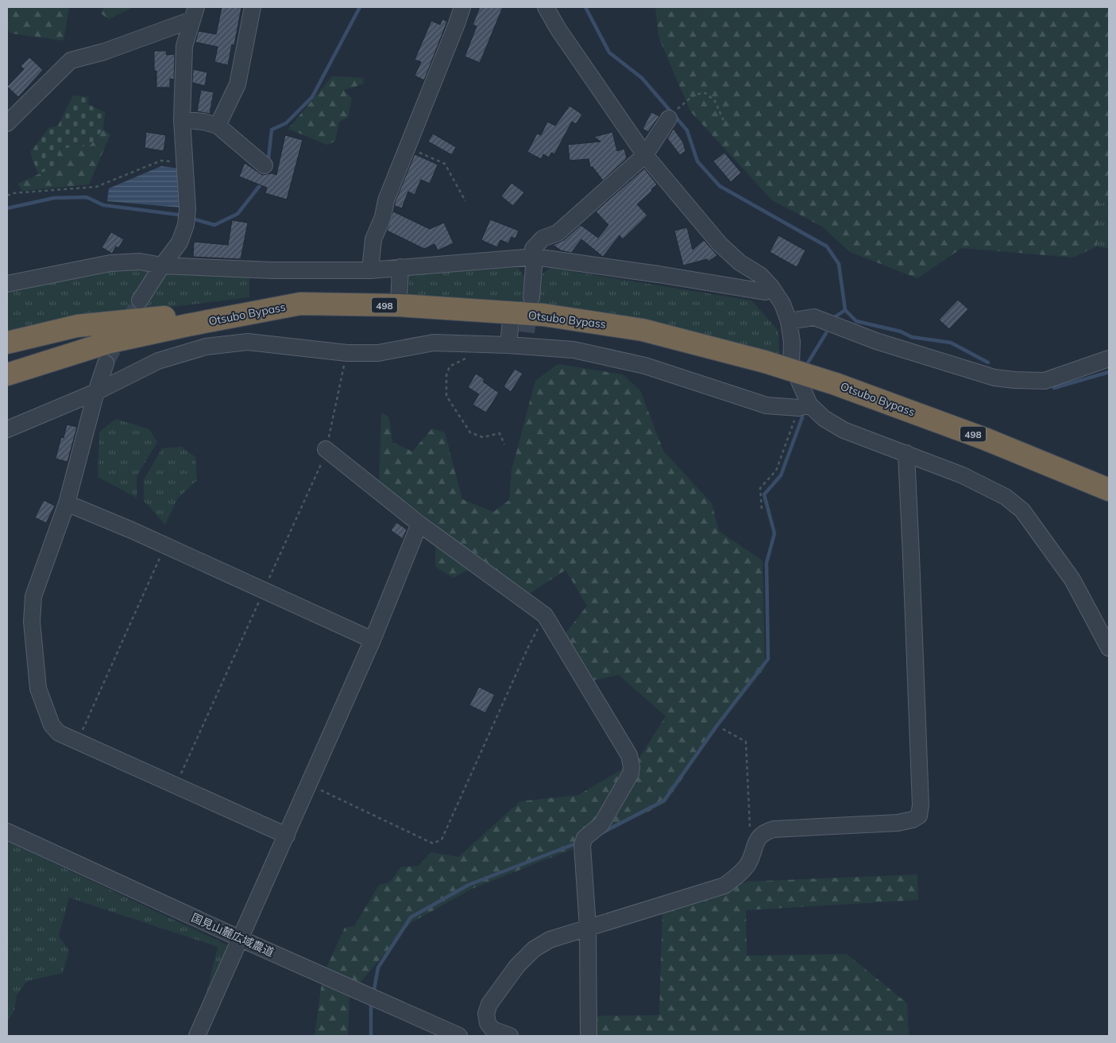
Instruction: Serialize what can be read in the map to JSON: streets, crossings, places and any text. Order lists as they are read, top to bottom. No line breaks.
{"streets":{"highway":["498","Otsubo Bypass"],"street":["国見山麓広域農道"]}}
